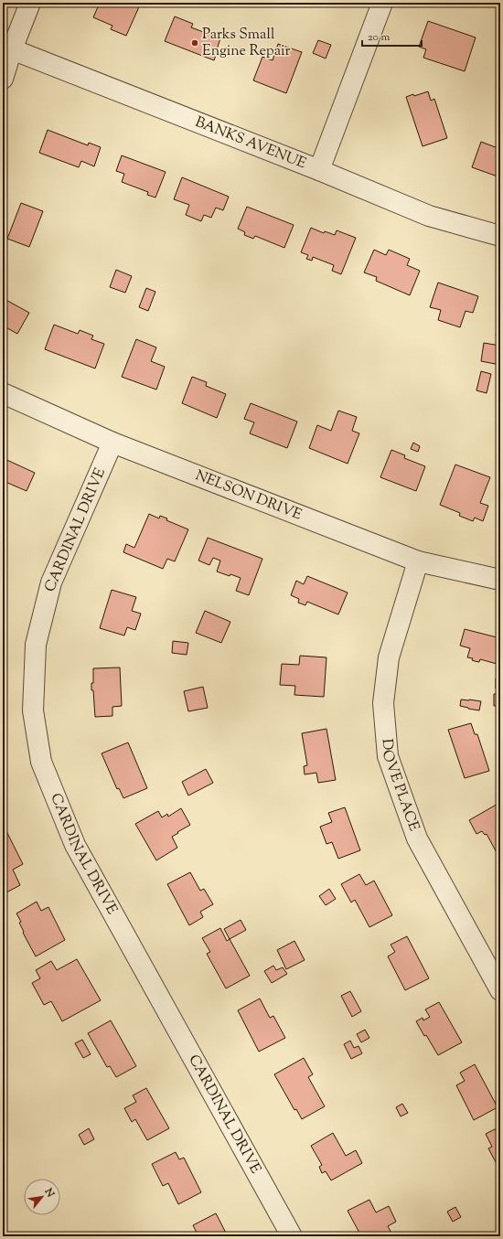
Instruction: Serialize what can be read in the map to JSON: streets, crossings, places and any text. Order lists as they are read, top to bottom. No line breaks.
{"streets":{"street":["BANKS AVENUE","NELSON DRIVE","CARDINAL DRIVE","DOVE PLACE"]},"crossings":[["NELSON DRIVE","CARDINAL DRIVE"],["NELSON DRIVE","DOVE PLACE"]],"places":["Parks Small Engine Repair"],"scale_bar":"20 m","north":"top right"}
